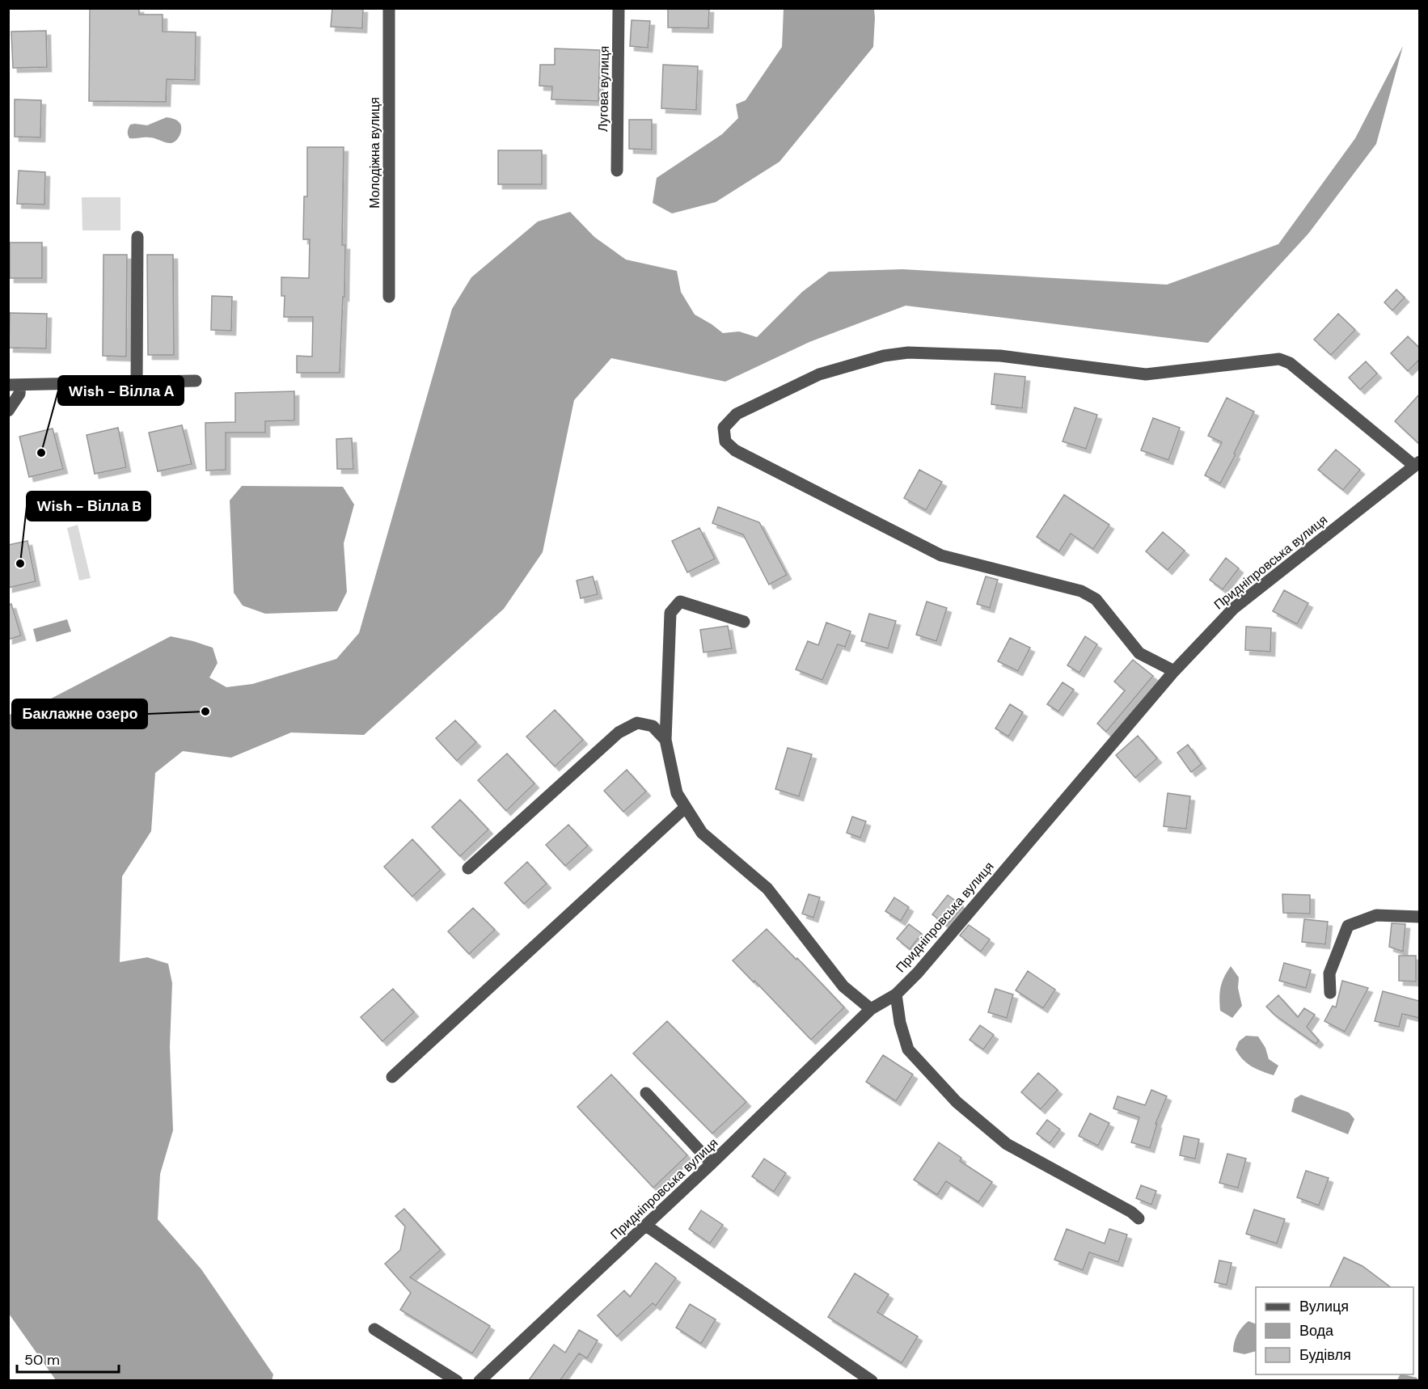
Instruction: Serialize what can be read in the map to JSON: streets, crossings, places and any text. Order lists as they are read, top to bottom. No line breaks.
{"streets":{"street":["Лугова вулиця","Молодіжна вулиця","Придніпровська вулиця"]},"places":["Wish - Вілла А","Wish - Вілла B","Баклажне озеро"],"legend":["Вулиця","Вода","Будівля"],"scale_bar":"50 m"}
